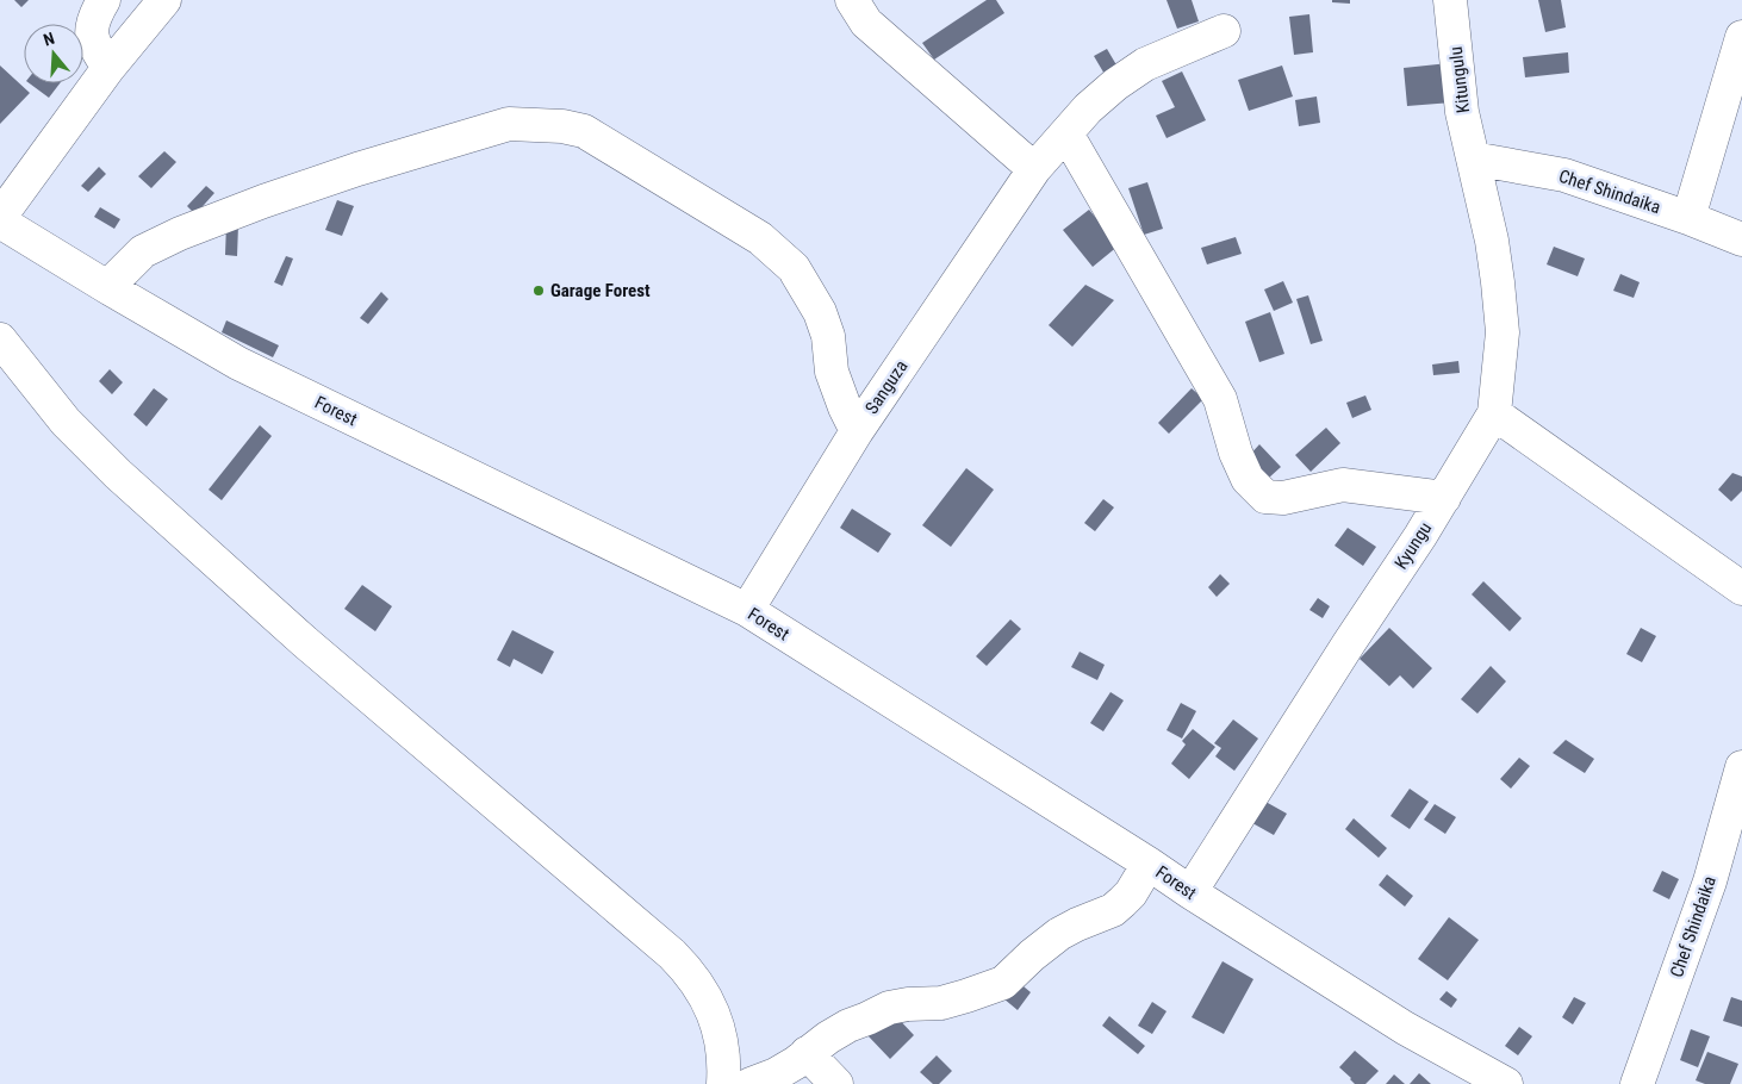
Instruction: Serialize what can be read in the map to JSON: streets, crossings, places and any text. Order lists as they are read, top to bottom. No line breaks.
{"streets":{"street":["Kitungulu","Chef Shindaika","Sanguza","Forest","Kyungu"]},"crossings":[["Kitungulu","Chef Shindaika"],["Kitungulu","Kyungu"],["Chef Shindaika","Kyungu"],["Sanguza","Forest"],["Forest","Kyungu"]],"places":["Garage Forest"],"north":"top"}
